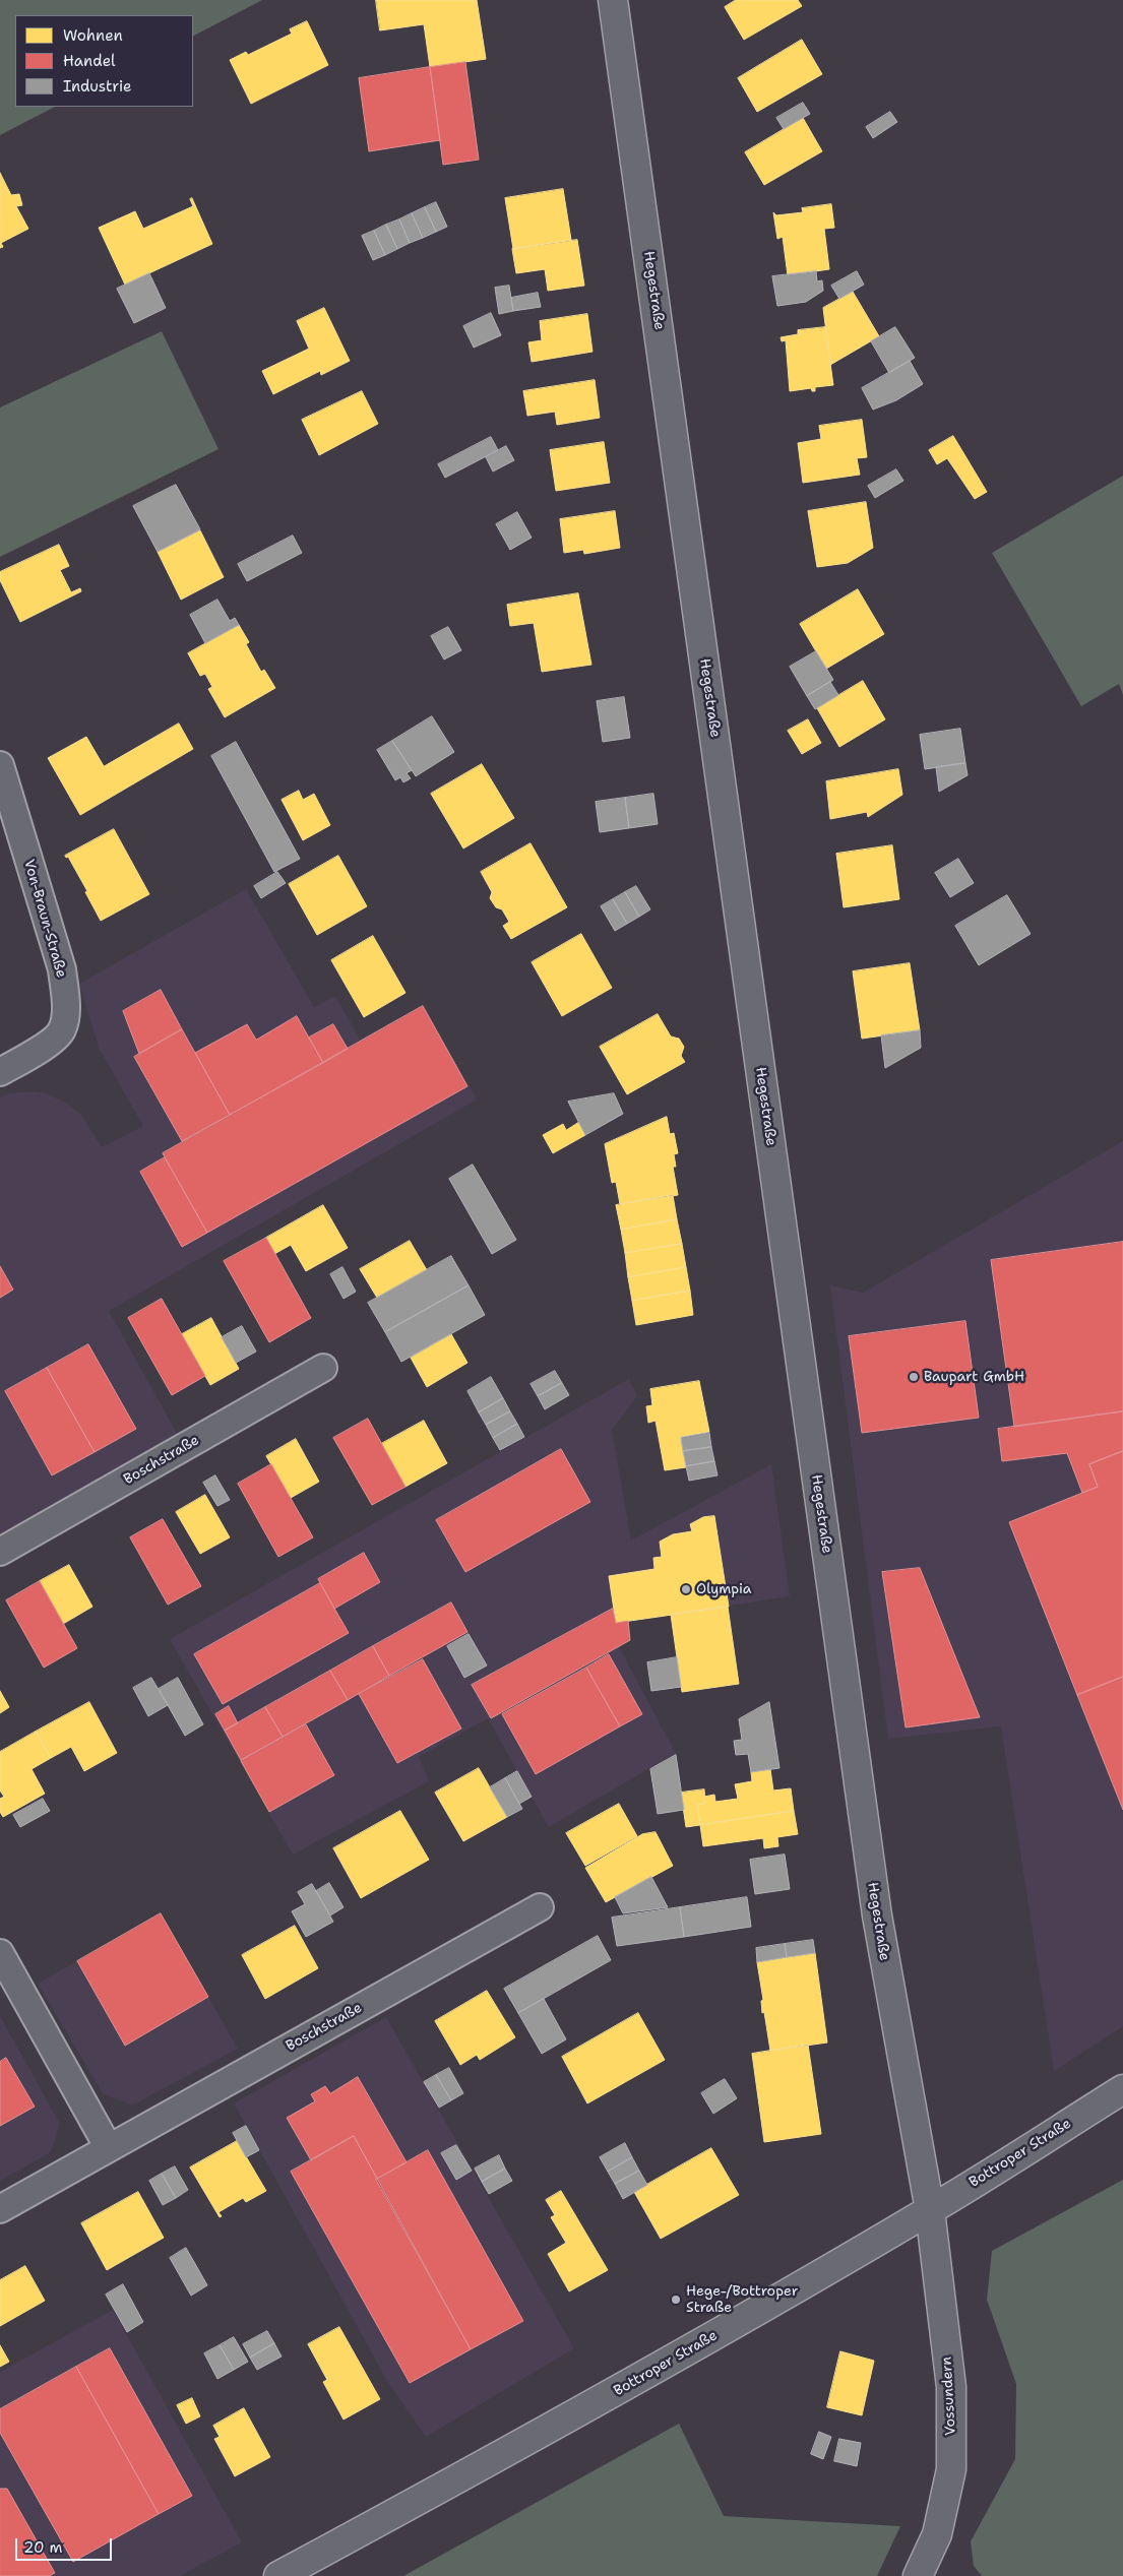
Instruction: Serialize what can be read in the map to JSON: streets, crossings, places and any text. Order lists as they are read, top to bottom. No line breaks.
{"streets":{"street":["Hegestraße","Von-Braun-Straße","Boschstraße","Bottroper Straße","Vossundern"]},"crossings":[["Hegestraße","Bottroper Straße"],["Hegestraße","Vossundern"],["Bottroper Straße","Vossundern"]],"places":["Baupart GmbH","Olympia","Hege-/Bottroper Straße"],"legend":["Wohnen","Handel","Industrie"],"scale_bar":"20 m"}
